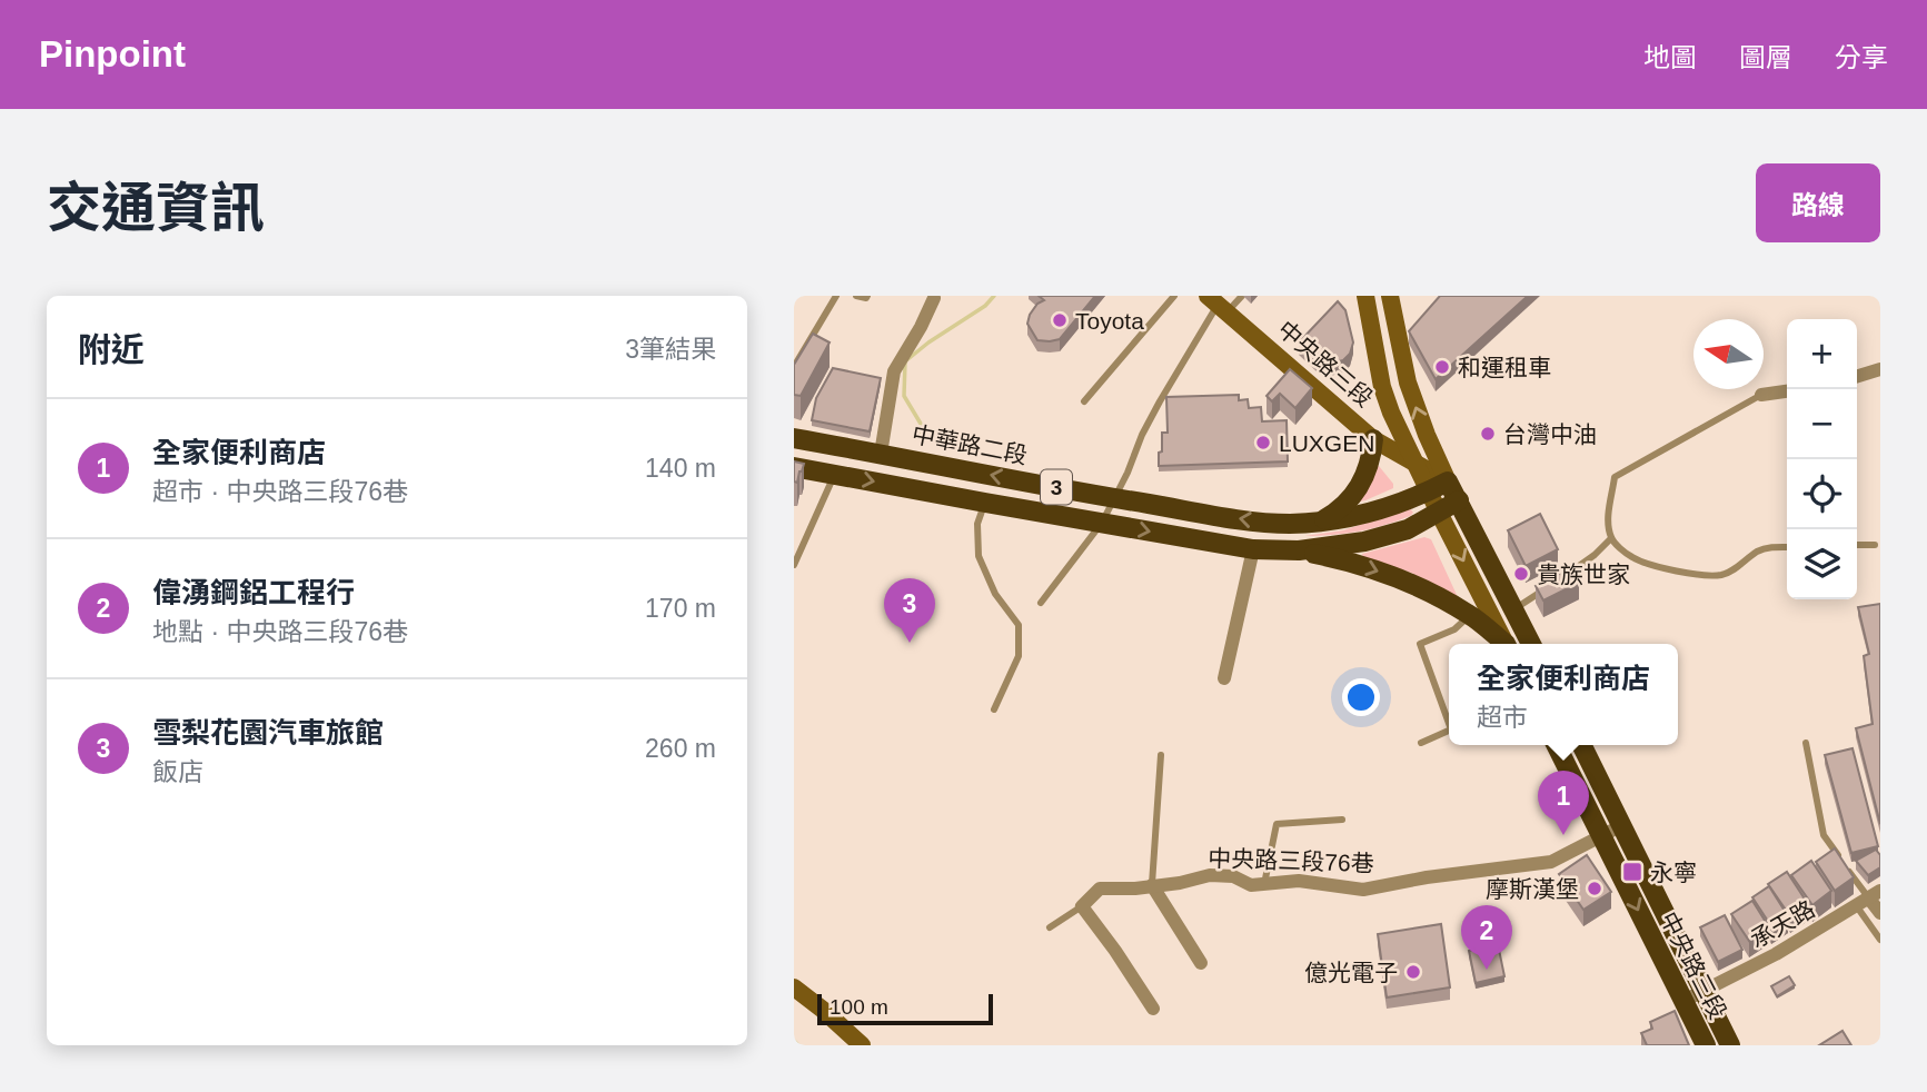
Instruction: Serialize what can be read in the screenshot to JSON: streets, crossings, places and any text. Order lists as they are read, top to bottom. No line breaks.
{"streets":{"main road":["中央路三段","中華路二段","3"],"street":["中央路三段76巷","承天路"]},"crossings":[["中央路三段","3"],["中央路三段","中央路三段76巷"],["中央路三段","承天路"],["中華路二段","3"]],"places":{"other":["Toyota","和運租車","台灣中油","LUXGEN","貴族世家","摩斯漢堡","億光電子"],"transit":["永寧"]},"scale_bar":"100 m","north":"left","page":{"header":"Pinpoint","nav":["地圖","圖層","分享"],"title":"交通資訊","buttons":"路線","heading":["附近","3筆結果"],"map_buttons":["+","−"],"list":[{"mark":"1","name":"全家便利商店","note":"超市 · 中央路三段76巷","value":"140 m"},{"mark":"2","name":"偉湧鋼鋁工程行","note":"地點 · 中央路三段76巷","value":"170 m"},{"mark":"3","name":"雪梨花園汽車旅館","note":"飯店","value":"260 m"}],"pins":["3","1","2"],"popup":["全家便利商店","超市"],"scale":"100 m"}}
